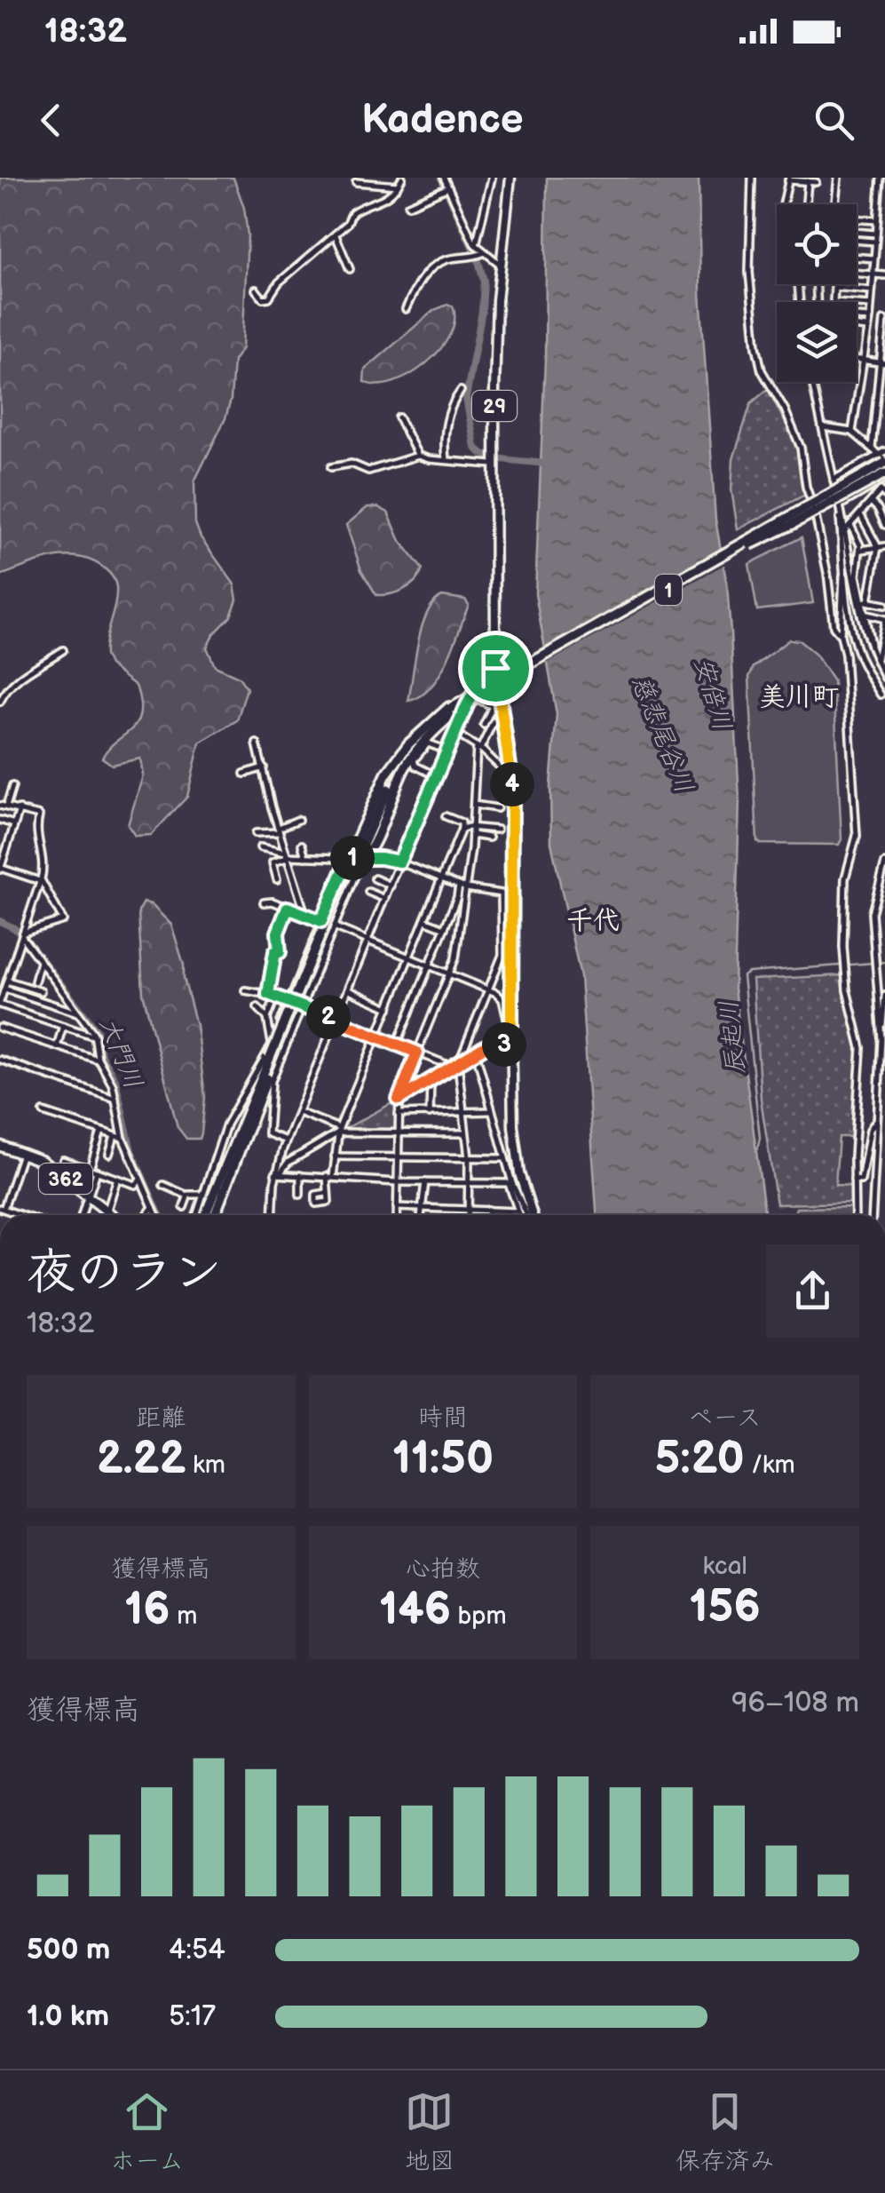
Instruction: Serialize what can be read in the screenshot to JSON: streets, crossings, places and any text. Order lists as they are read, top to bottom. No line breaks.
{"streets":{"highway":["1","362"],"main road":["29"]},"districts":["美川町","千代"],"water":["安倍川","慈悲尾谷川","辰起川","大門川"],"page":{"status":"18:32","header":"Kadence","pins":["4","1","2","3"],"heading":["夜のラン","18:32"],"stats":[["距離","2.22 km"],["時間","11:50"],["ペース","5:20 /km"],["獲得標高","16 m"],["心拍数","146 bpm"],["kcal","156"]],"chart":["獲得標高","96–108 m"],"list":[{"name":"500 m","note":"4:54"},{"name":"1.0 km","note":"5:17"}],"tabs":["ホーム","地図","保存済み"]}}
